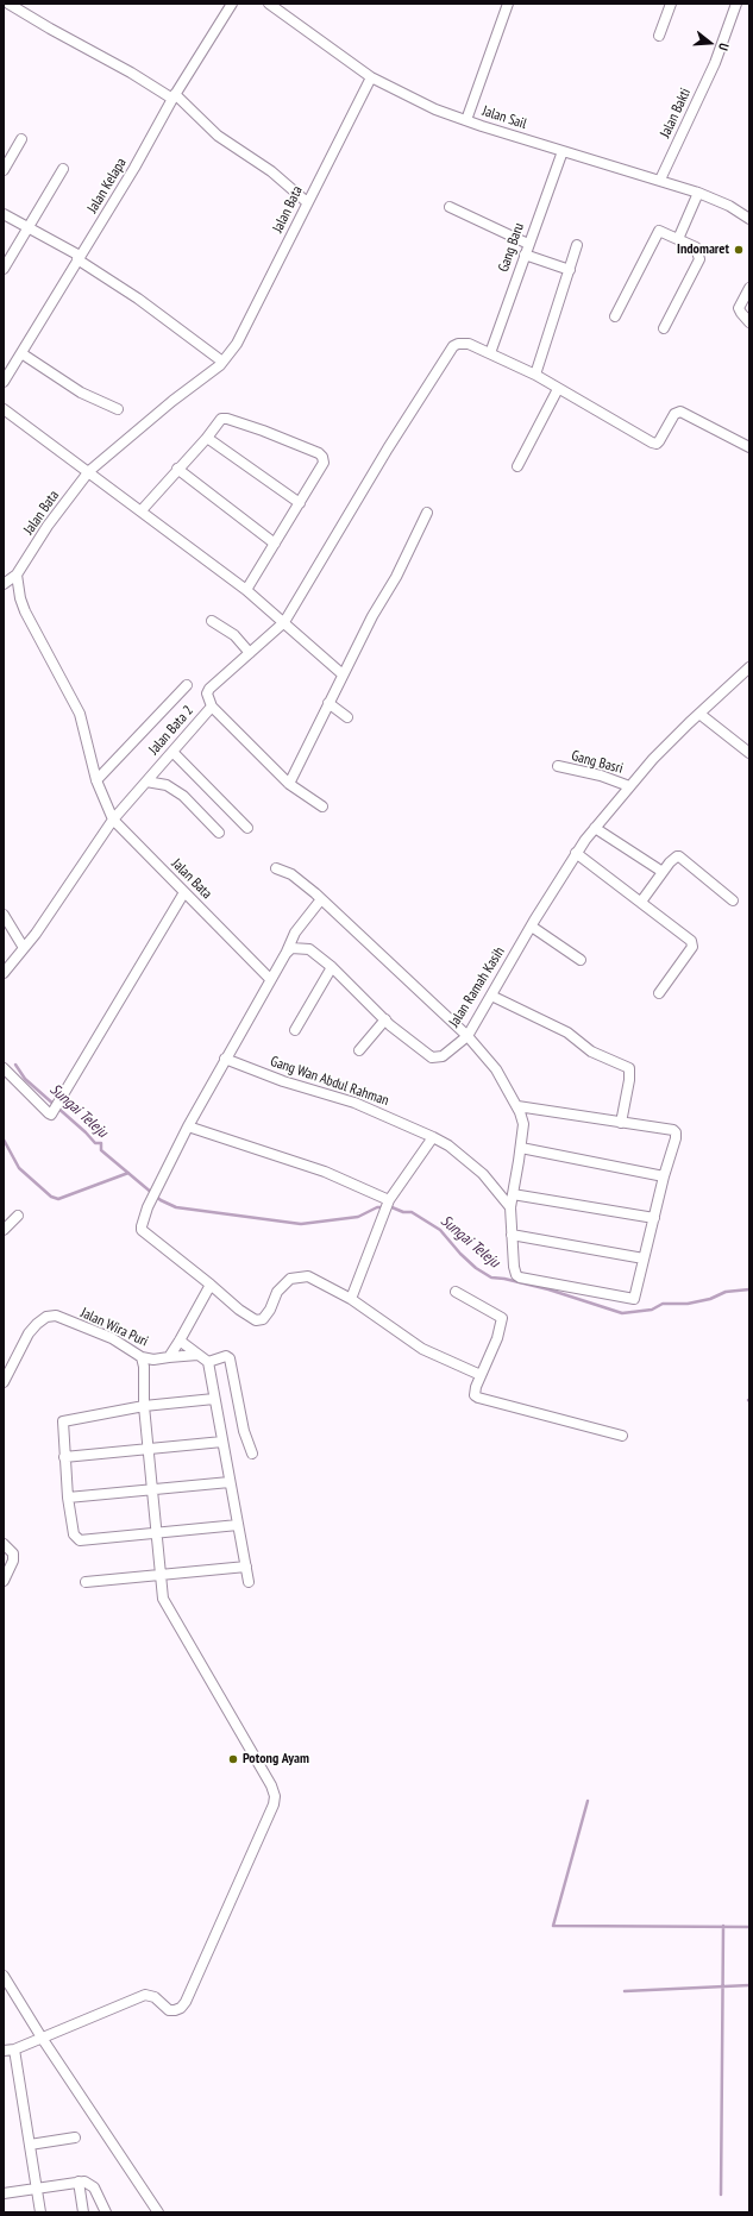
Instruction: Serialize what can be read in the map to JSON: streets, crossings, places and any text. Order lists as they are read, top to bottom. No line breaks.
{"streets":{"street":["Jalan Bakti","Jalan Sail","Jalan Kelapa","Jalan Bata","Gang Baru","Jalan Bata 2","Gang Basri","Jalan Ramah Kasih","Gang Wan Abdul Rahman","Jalan Wira Puri"]},"crossings":[["Jalan Bakti","Jalan Sail"],["Jalan Sail","Jalan Bata"],["Jalan Sail","Gang Baru"],["Jalan Bata","Jalan Bata 2"],["Gang Baru","Jalan Bata 2"],["Gang Basri","Jalan Ramah Kasih"]],"water":["Sungai Teleju"],"places":["Indomaret","Potong Ayam"],"north":"right"}
